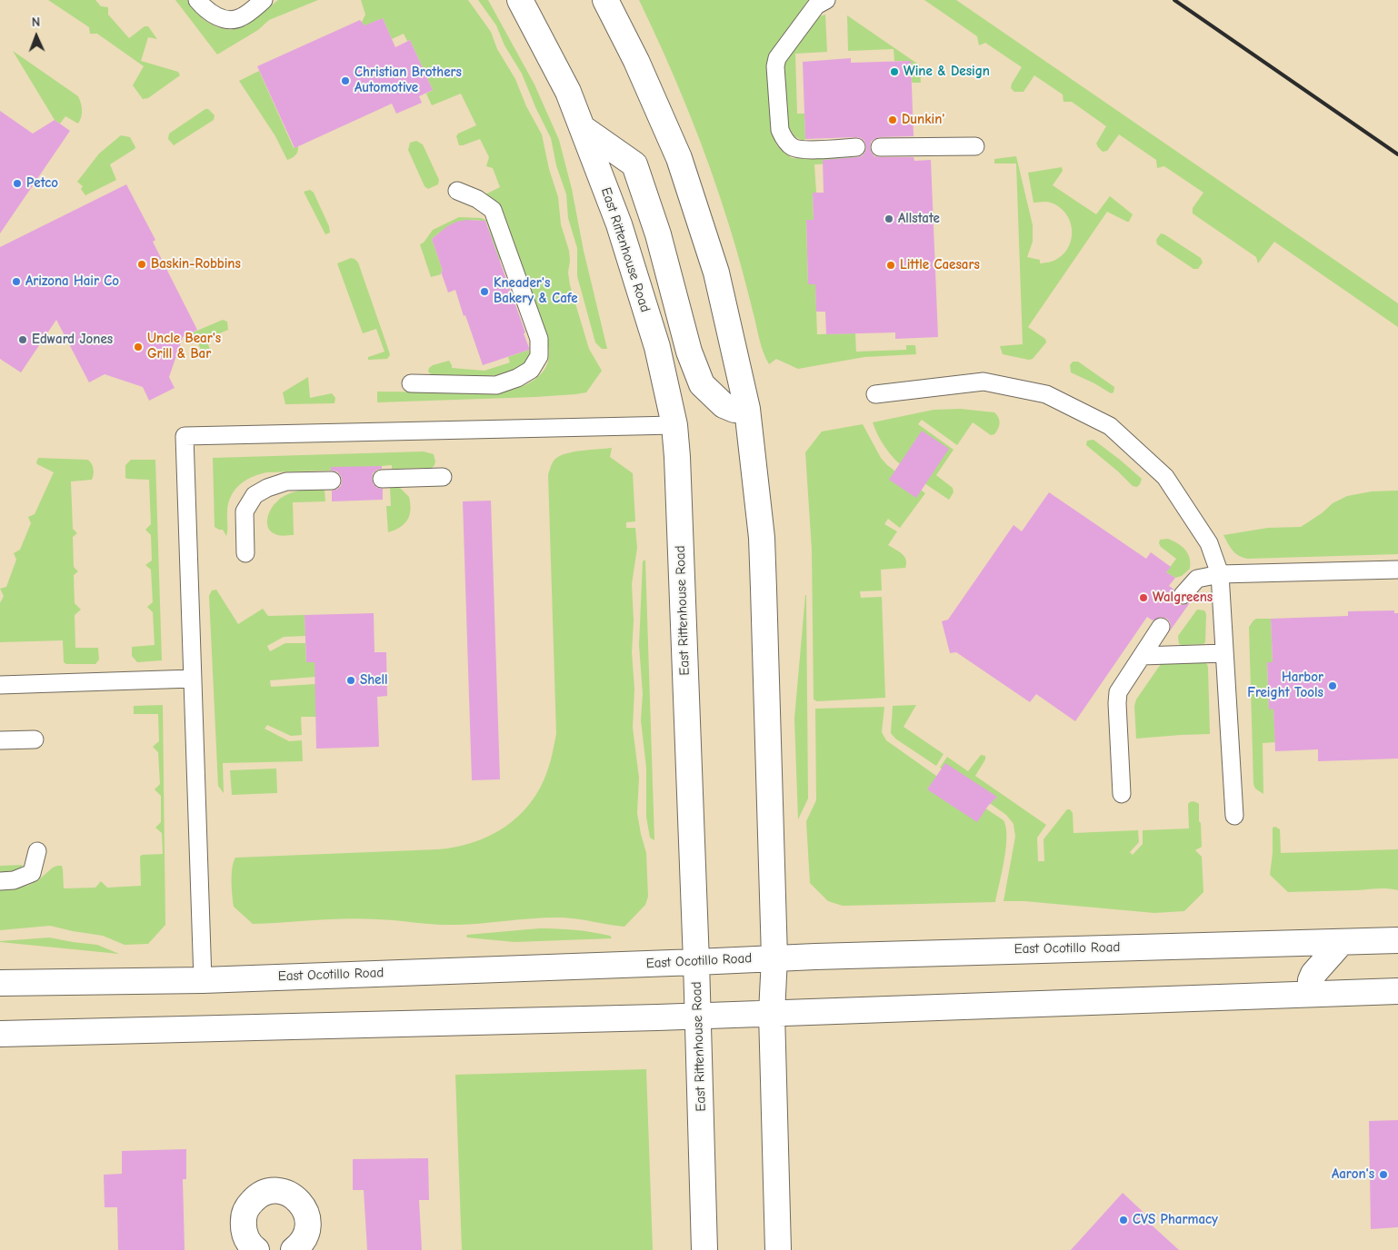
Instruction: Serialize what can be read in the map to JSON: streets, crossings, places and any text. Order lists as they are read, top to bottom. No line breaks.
{"streets":{"main road":["East Rittenhouse Road","East Ocotillo Road"]},"crossings":[["East Rittenhouse Road","East Ocotillo Road"]],"places":["Wine & Design","Christian Brothers Automotive","Dunkin'","Petco","Allstate","Baskin-Robbins","Little Caesars","Arizona Hair Co","Kneader's Bakery & Cafe","Edward Jones","Uncle Bear's Grill & Bar","Walgreens","Shell","Harbor Freight Tools","Aaron's","CVS Pharmacy"],"north":"top"}
